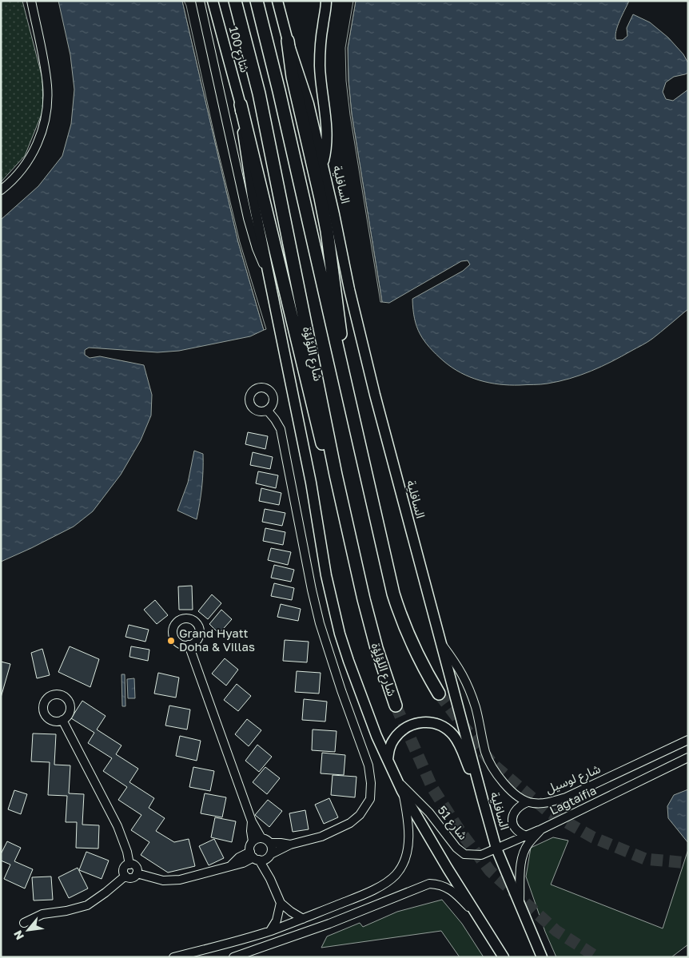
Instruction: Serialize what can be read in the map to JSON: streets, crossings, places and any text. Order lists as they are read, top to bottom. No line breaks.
{"streets":{"main road":["شارع اللؤلؤة"],"street":["شارع 100","السافلية","شارع لوسيل","Lagtaifia","شارع 51"]},"crossings":[["السافلية","Lagtaifia"],["السافلية","شارع 51"],["Lagtaifia","شارع 51"]],"places":["Grand Hyatt Doha & Villas"],"north":"bottom left"}
